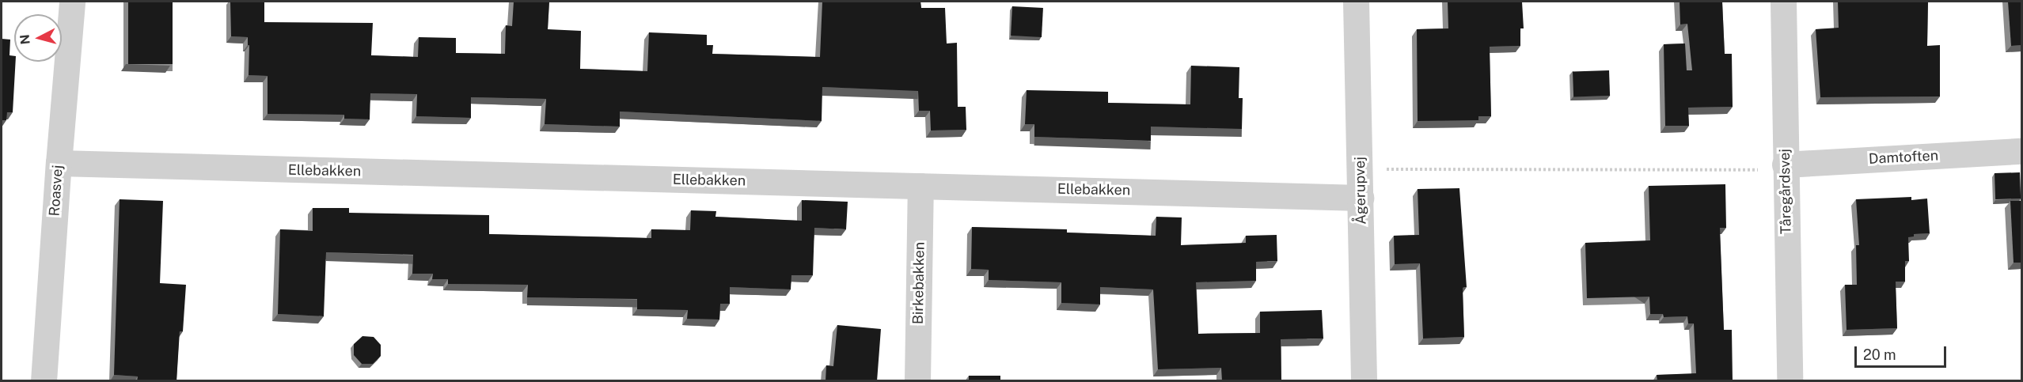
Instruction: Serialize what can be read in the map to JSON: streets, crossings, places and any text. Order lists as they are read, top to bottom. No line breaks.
{"streets":{"street":["Damtoften","Ellebakken","Roasvej","Ågerupvej","Tåregårdsvej","Birkebakken"]},"crossings":[["Damtoften","Tåregårdsvej"],["Ellebakken","Roasvej"],["Ellebakken","Ågerupvej"],["Ellebakken","Birkebakken"]],"scale_bar":"20 m","north":"left"}
